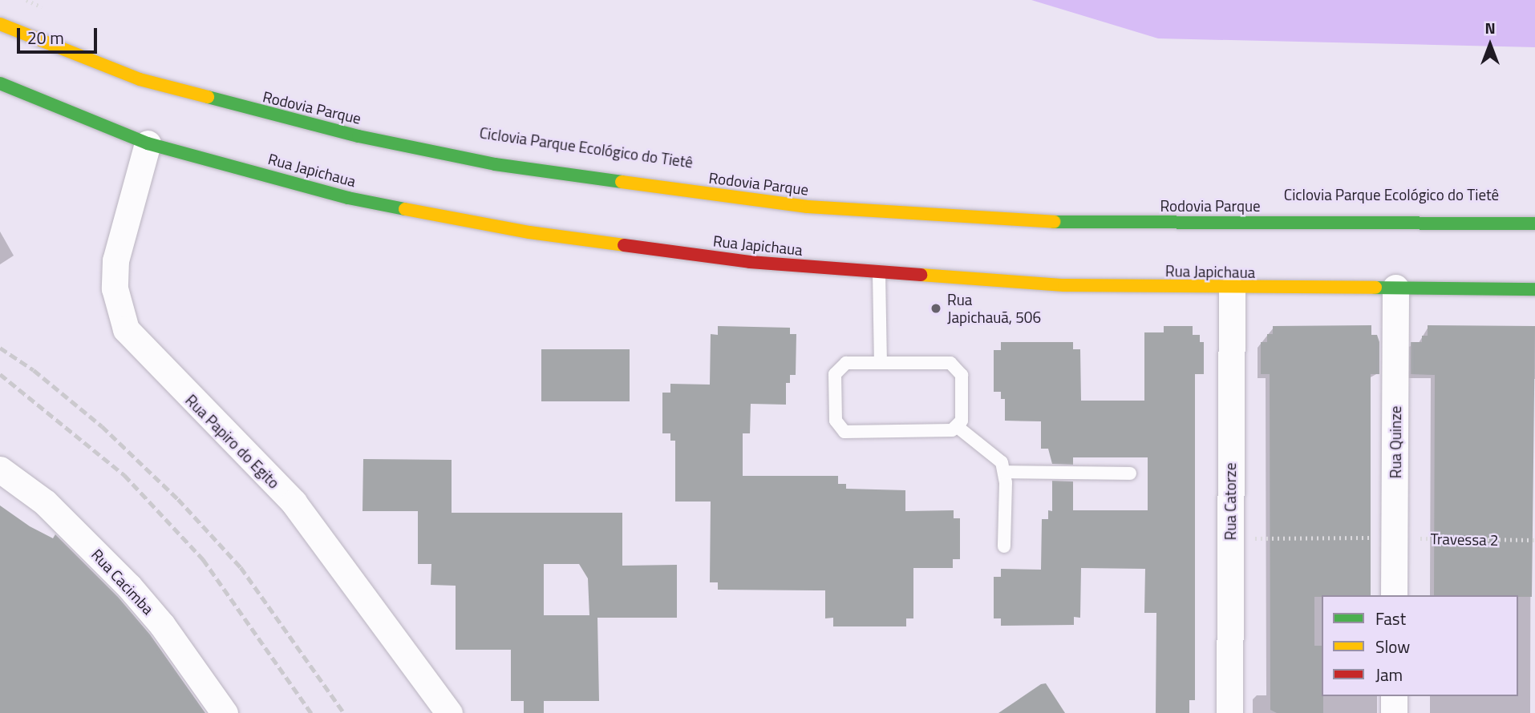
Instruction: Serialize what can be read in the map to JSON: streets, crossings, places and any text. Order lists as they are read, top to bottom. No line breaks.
{"streets":{"street":["Rodovia Parque","Rua Japichaua","Rua Papiro do Egito","Rua Quinze","Rua Catorze","Rua Cacimba"],"path":["Travessa 2"]},"crossings":[["Rua Japichaua","Rua Papiro do Egito"],["Rua Japichaua","Rua Quinze"],["Rua Japichaua","Rua Catorze"],["Rua Quinze","Travessa 2"],["Rua Catorze","Travessa 2"]],"places":["Rua Japichauã, 506"],"legend":["Fast","Slow","Jam"],"scale_bar":"20 m","north":"top"}
